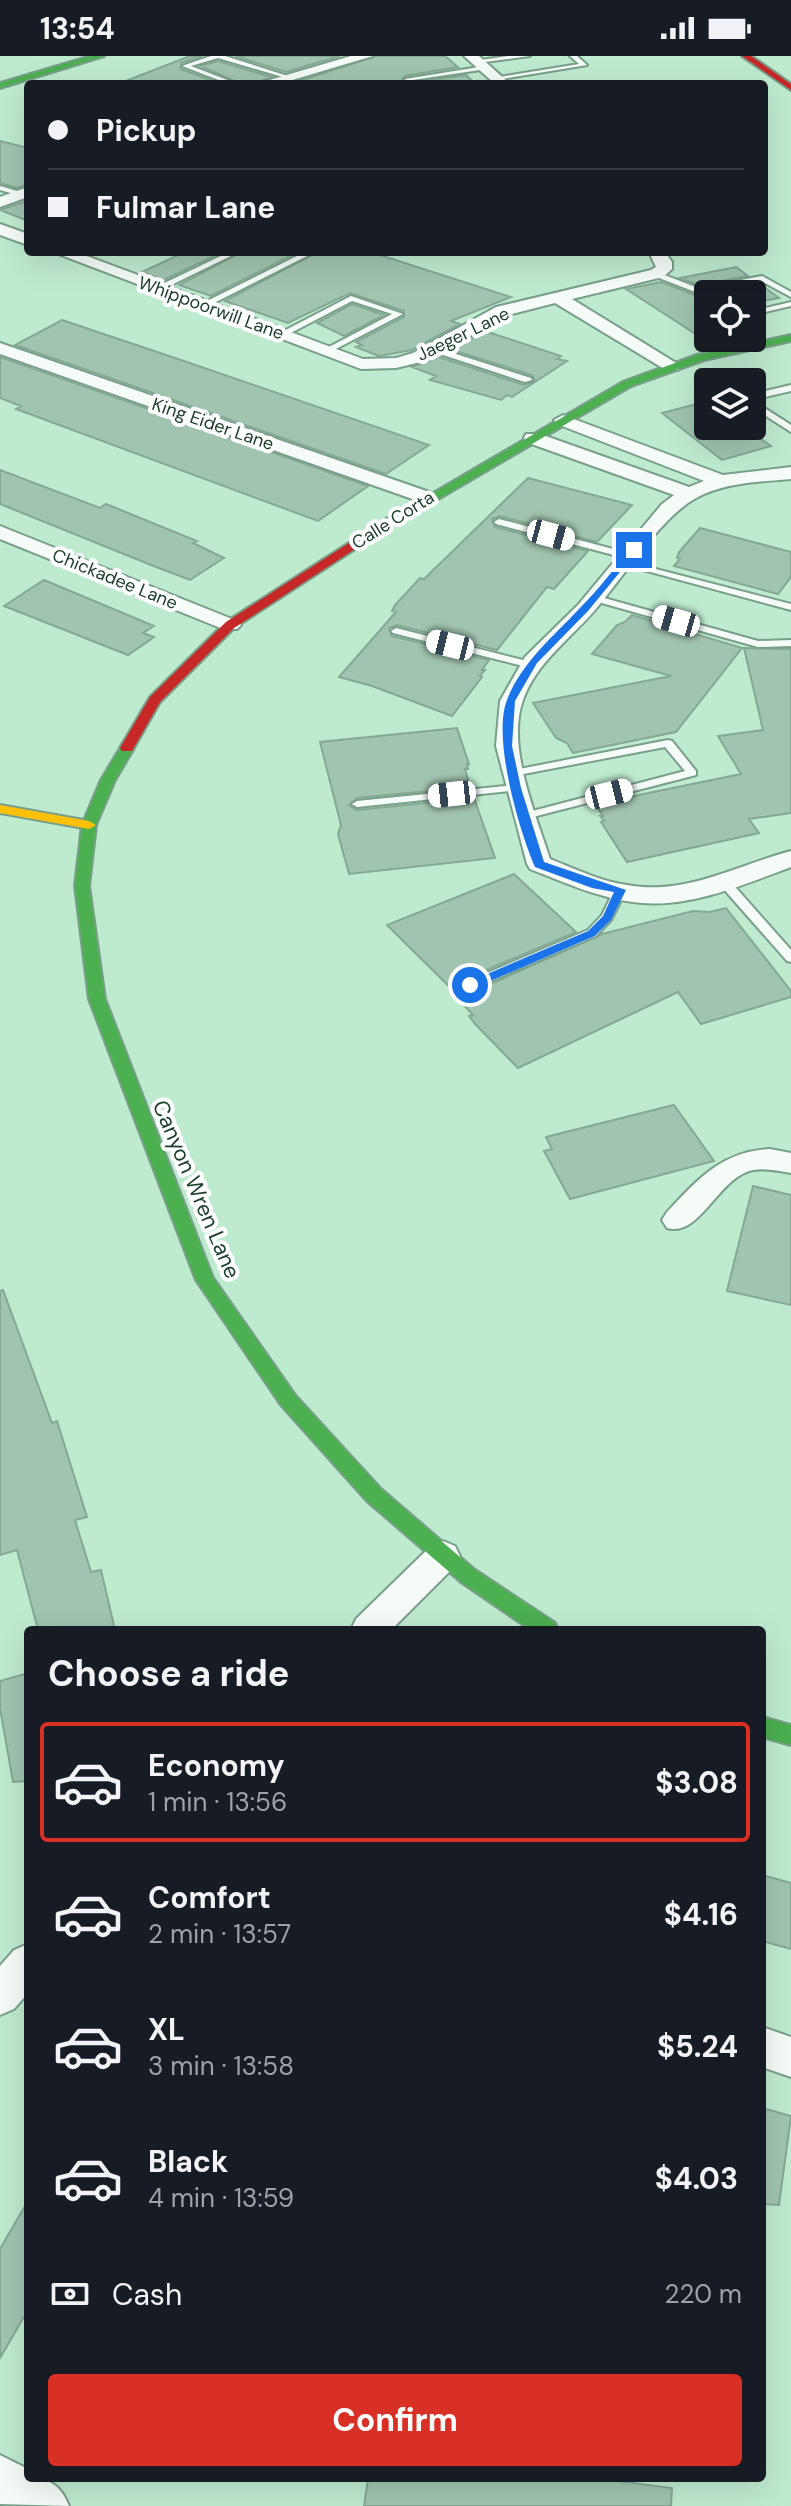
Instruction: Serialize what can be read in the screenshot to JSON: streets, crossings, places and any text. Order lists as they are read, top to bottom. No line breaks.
{"streets":{"street":["Whippoorwill Lane","Jaeger Lane","King Eider Lane","Calle Corta","Chickadee Lane","Canyon Wren Lane"]},"crossings":[["Whippoorwill Lane","Jaeger Lane"],["King Eider Lane","Calle Corta"],["Calle Corta","Chickadee Lane"],["Calle Corta","Canyon Wren Lane"]],"page":{"status":"13:54","banner":["Pickup","Fulmar Lane"],"heading":"Choose a ride","list":[{"name":"Economy","note":"1 min · 13:56","value":"$3.08"},{"name":"Comfort","note":"2 min · 13:57","value":"$4.16"},{"name":"XL","note":"3 min · 13:58","value":"$5.24"},{"name":"Black","note":"4 min · 13:59","value":"$4.03"}],"pay":["Cash","220 m"],"buttons":"Confirm"}}
